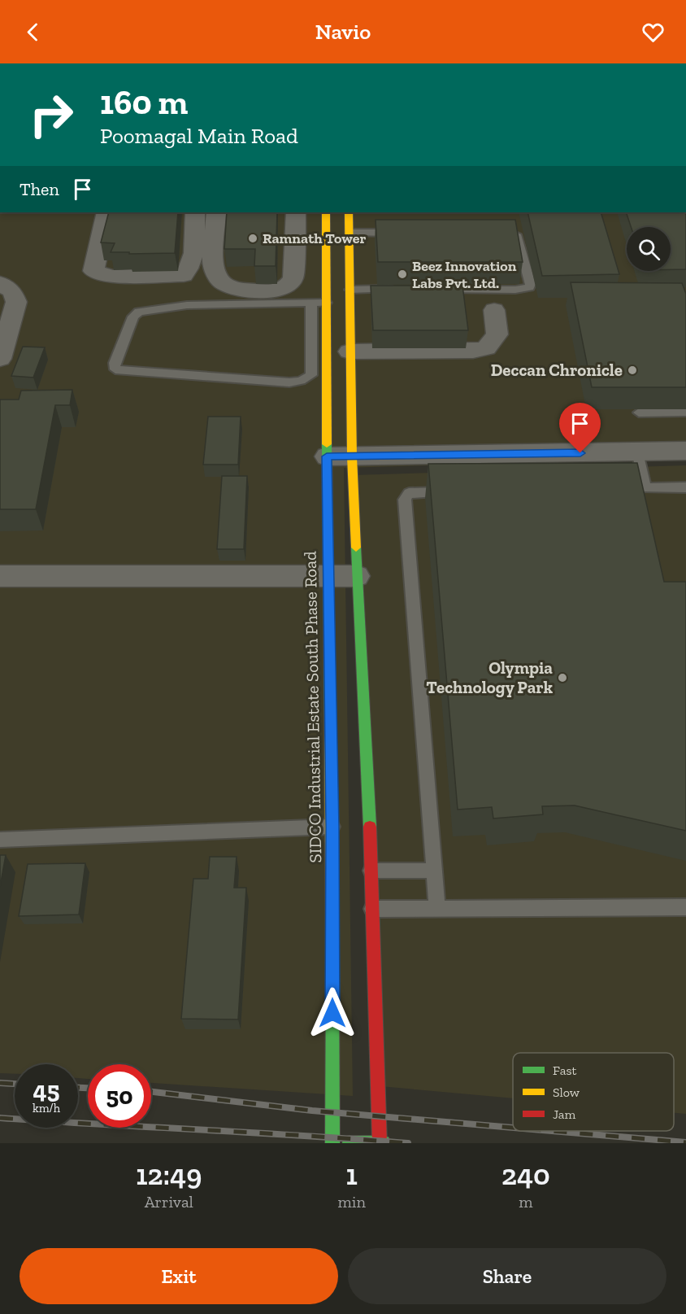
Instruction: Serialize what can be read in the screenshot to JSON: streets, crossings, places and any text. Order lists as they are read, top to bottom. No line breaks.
{"streets":{"main road":["SIDCO Industrial Estate South Phase Road"]},"places":["Ramnath Tower","Beez Innovation Labs Pvt. Ltd.","Deccan Chronicle","Olympia Technology Park"],"legend":["Fast","Slow","Jam"],"page":{"header":"Navio","turn":["160 m","Poomagal Main Road"],"then":"Then","speed":"45 km/h","limit":"50","eta":["12:49","Arrival","1","min","240","m"],"buttons":["Exit","Share"]}}
